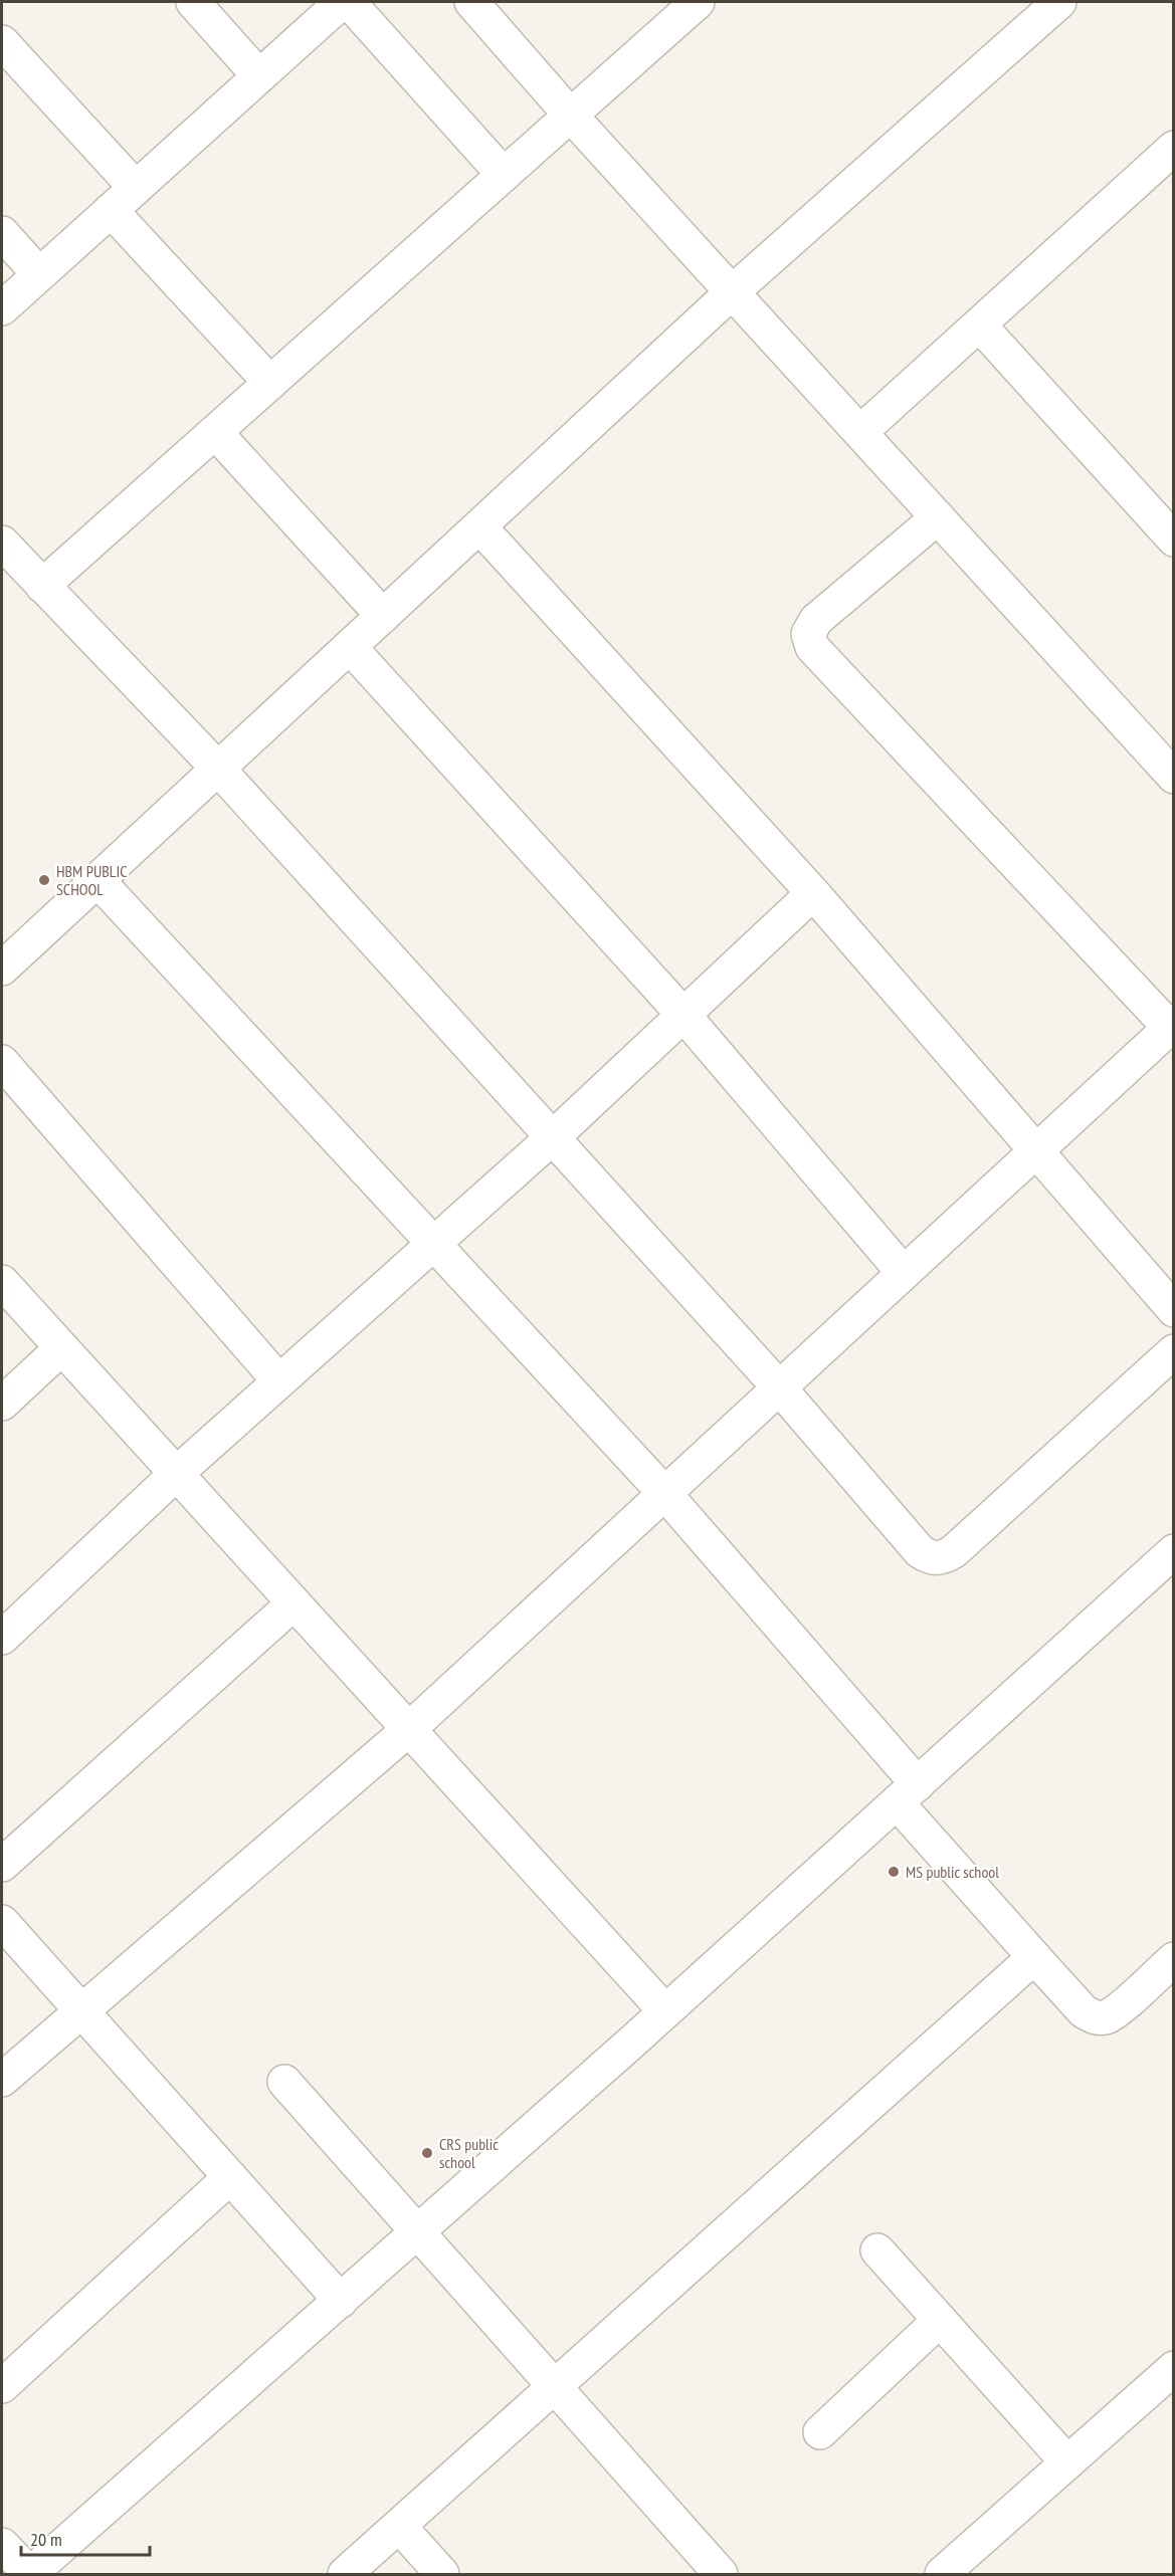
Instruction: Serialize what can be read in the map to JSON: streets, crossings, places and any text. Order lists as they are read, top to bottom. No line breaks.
{"places":["HBM PUBLIC SCHOOL","MS public school","CRS public school"],"scale_bar":"20 m"}
